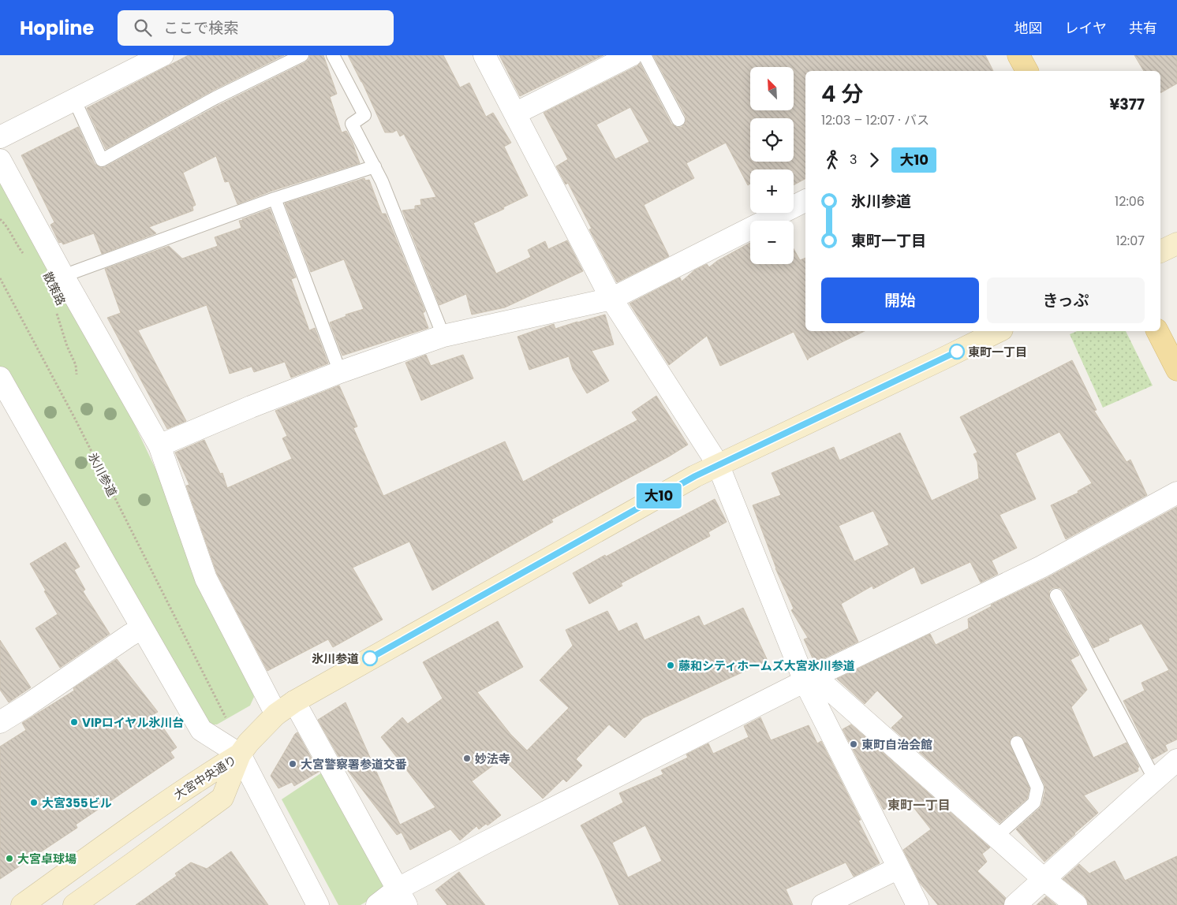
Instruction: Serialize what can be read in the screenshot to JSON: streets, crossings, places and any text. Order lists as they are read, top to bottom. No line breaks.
{"streets":{"main road":["大宮中央通り"],"path":["散策路","氷川参道"]},"districts":["東町一丁目"],"places":["東町一丁目","氷川参道","藤和シティホームズ大宮氷川参道","VIPロイヤル氷川台","東町自治会館","妙法寺","大宮警察署参道交番","大宮355ビル","大宮卓球場"],"lines":["bus line 大10"],"north":"top left","page":{"header":"Hopline","search":"ここで検索","nav":["地図","レイヤ","共有"],"on_map":"大10","map_buttons":["+","−"],"heading":["4 分","12:03 – 12:07 · バス","¥377"],"legs":["3","大10"],"list":[{"name":"氷川参道","value":"12:06"},{"name":"東町一丁目","value":"12:07"}],"buttons":["開始","きっぷ"]}}
